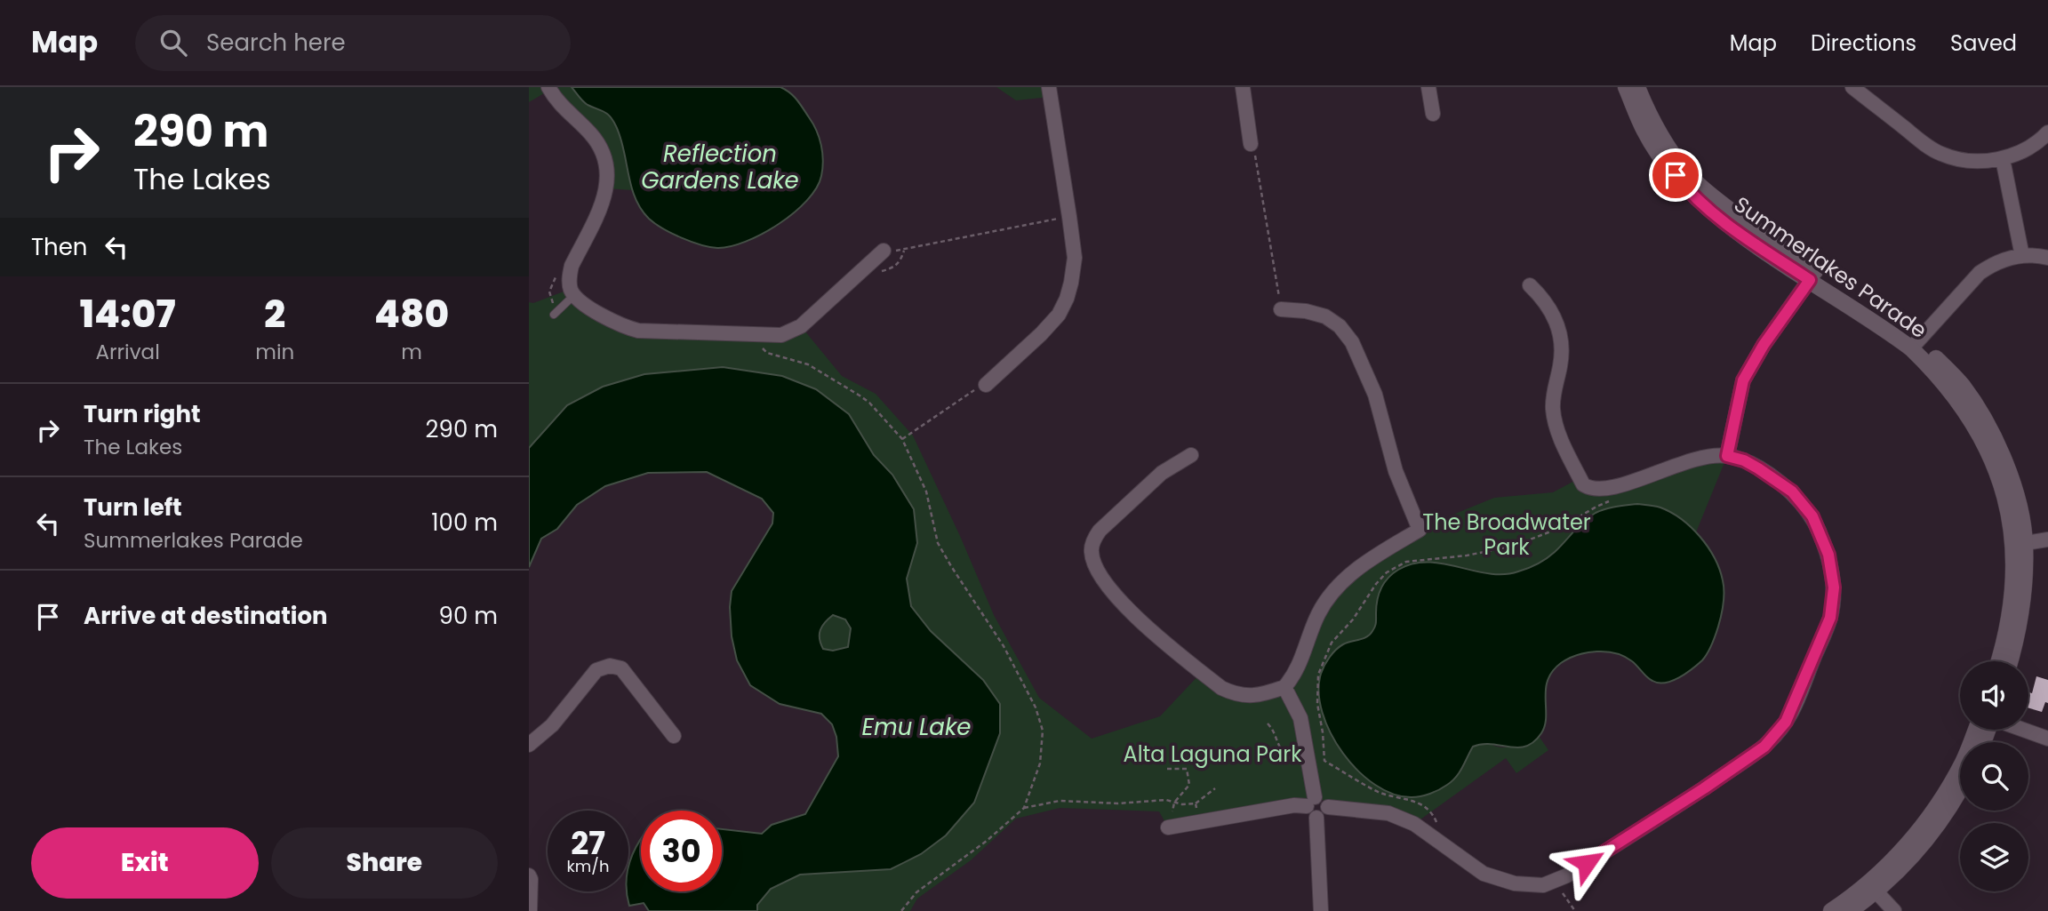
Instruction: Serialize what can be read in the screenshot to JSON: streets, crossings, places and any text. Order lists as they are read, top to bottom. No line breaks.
{"streets":{"street":["Summerlakes Parade"]},"water":["Reflection Gardens Lake","Emu Lake"],"parks":["The Broadwater Park","Alta Laguna Park"],"page":{"header":"Map","search":"Search here","nav":["Map","Directions","Saved"],"turn":["290 m","The Lakes"],"then":"Then","eta":["14:07","Arrival","2","min","480","m"],"list":[{"name":"Turn right","note":"The Lakes","value":"290 m"},{"name":"Turn left","note":"Summerlakes Parade","value":"100 m"},{"name":"Arrive at destination","value":"90 m"}],"speed":"27 km/h","limit":"30","buttons":["Exit","Share"]}}
